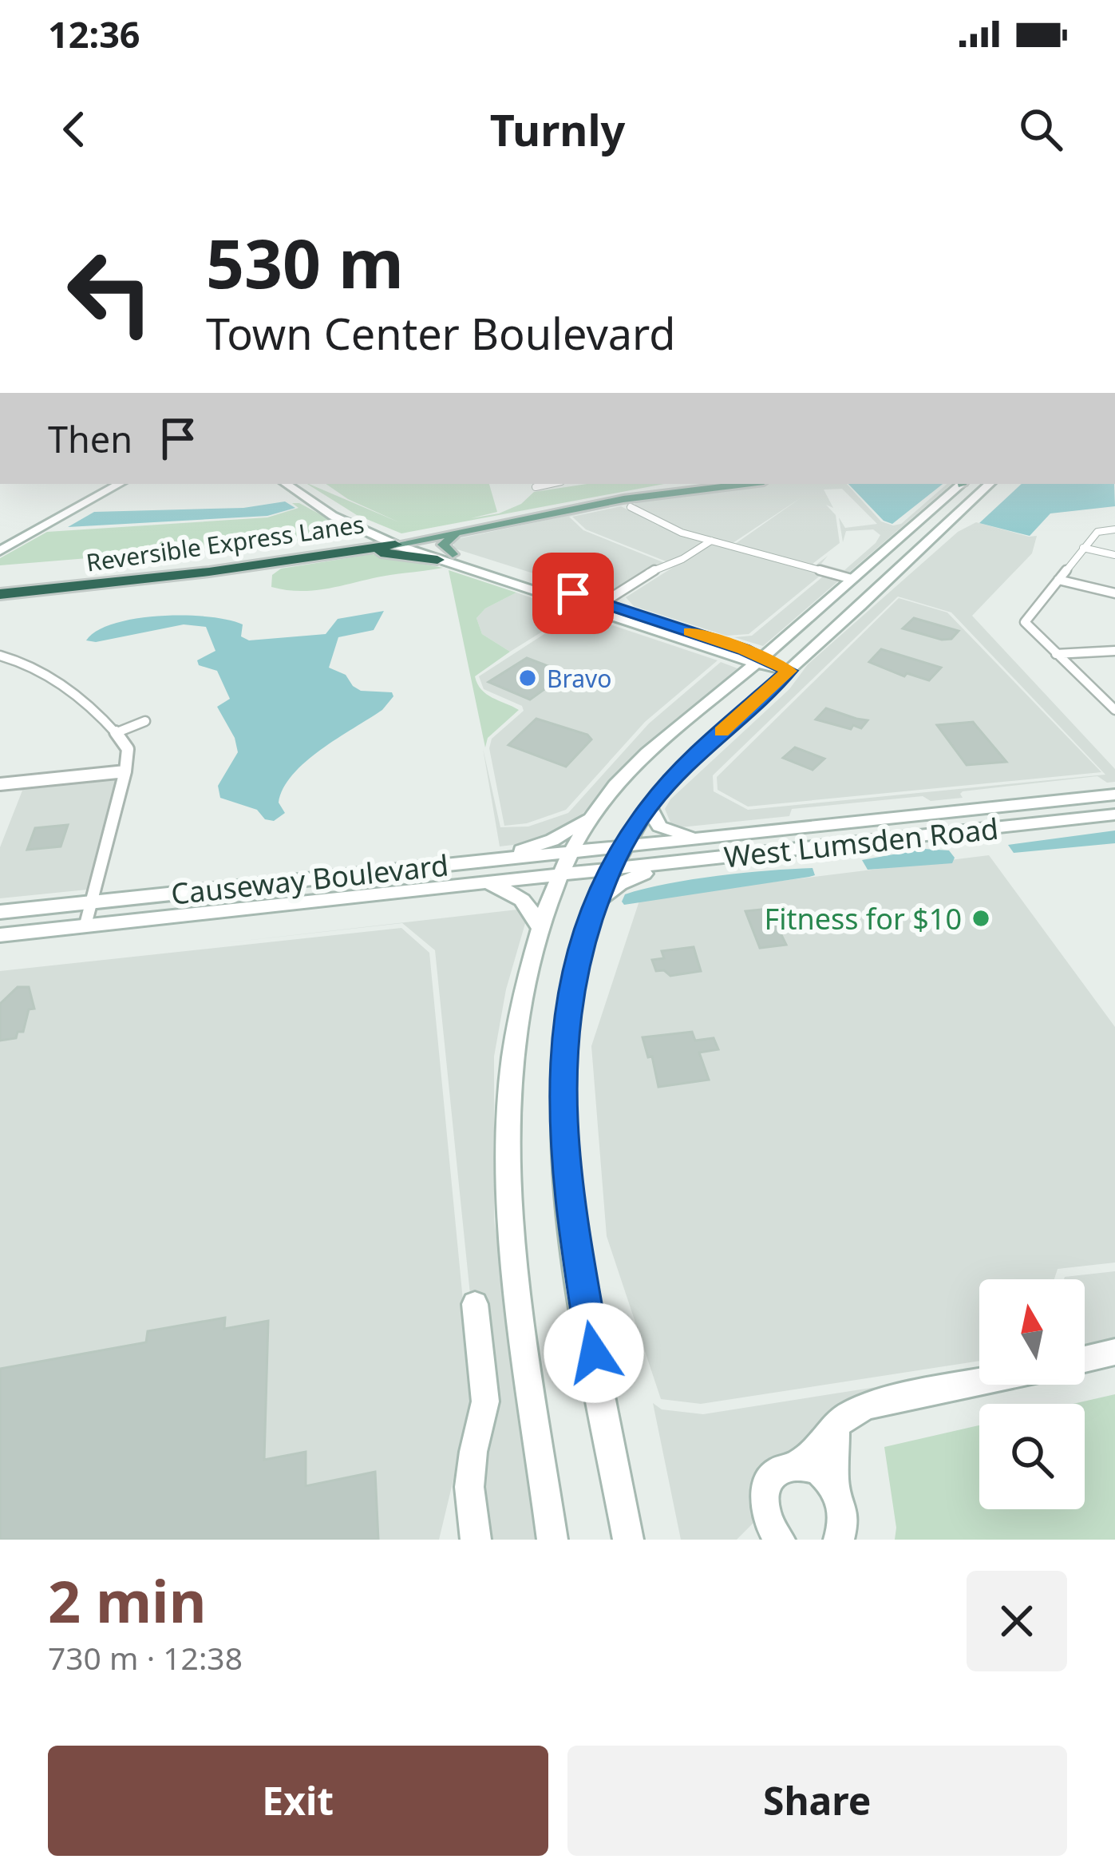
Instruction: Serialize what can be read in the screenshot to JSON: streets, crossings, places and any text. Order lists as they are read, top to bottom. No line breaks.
{"streets":{"highway":["Reversible Express Lanes"],"main road":["West Lumsden Road","Causeway Boulevard"]},"crossings":[["West Lumsden Road","Causeway Boulevard"]],"places":["Bravo","Fitness for $10"],"north":"top","page":{"status":"12:36","header":"Turnly","turn":["530 m","Town Center Boulevard"],"then":"Then","heading":["2 min","730 m · 12:38"],"buttons":["Exit","Share"]}}
